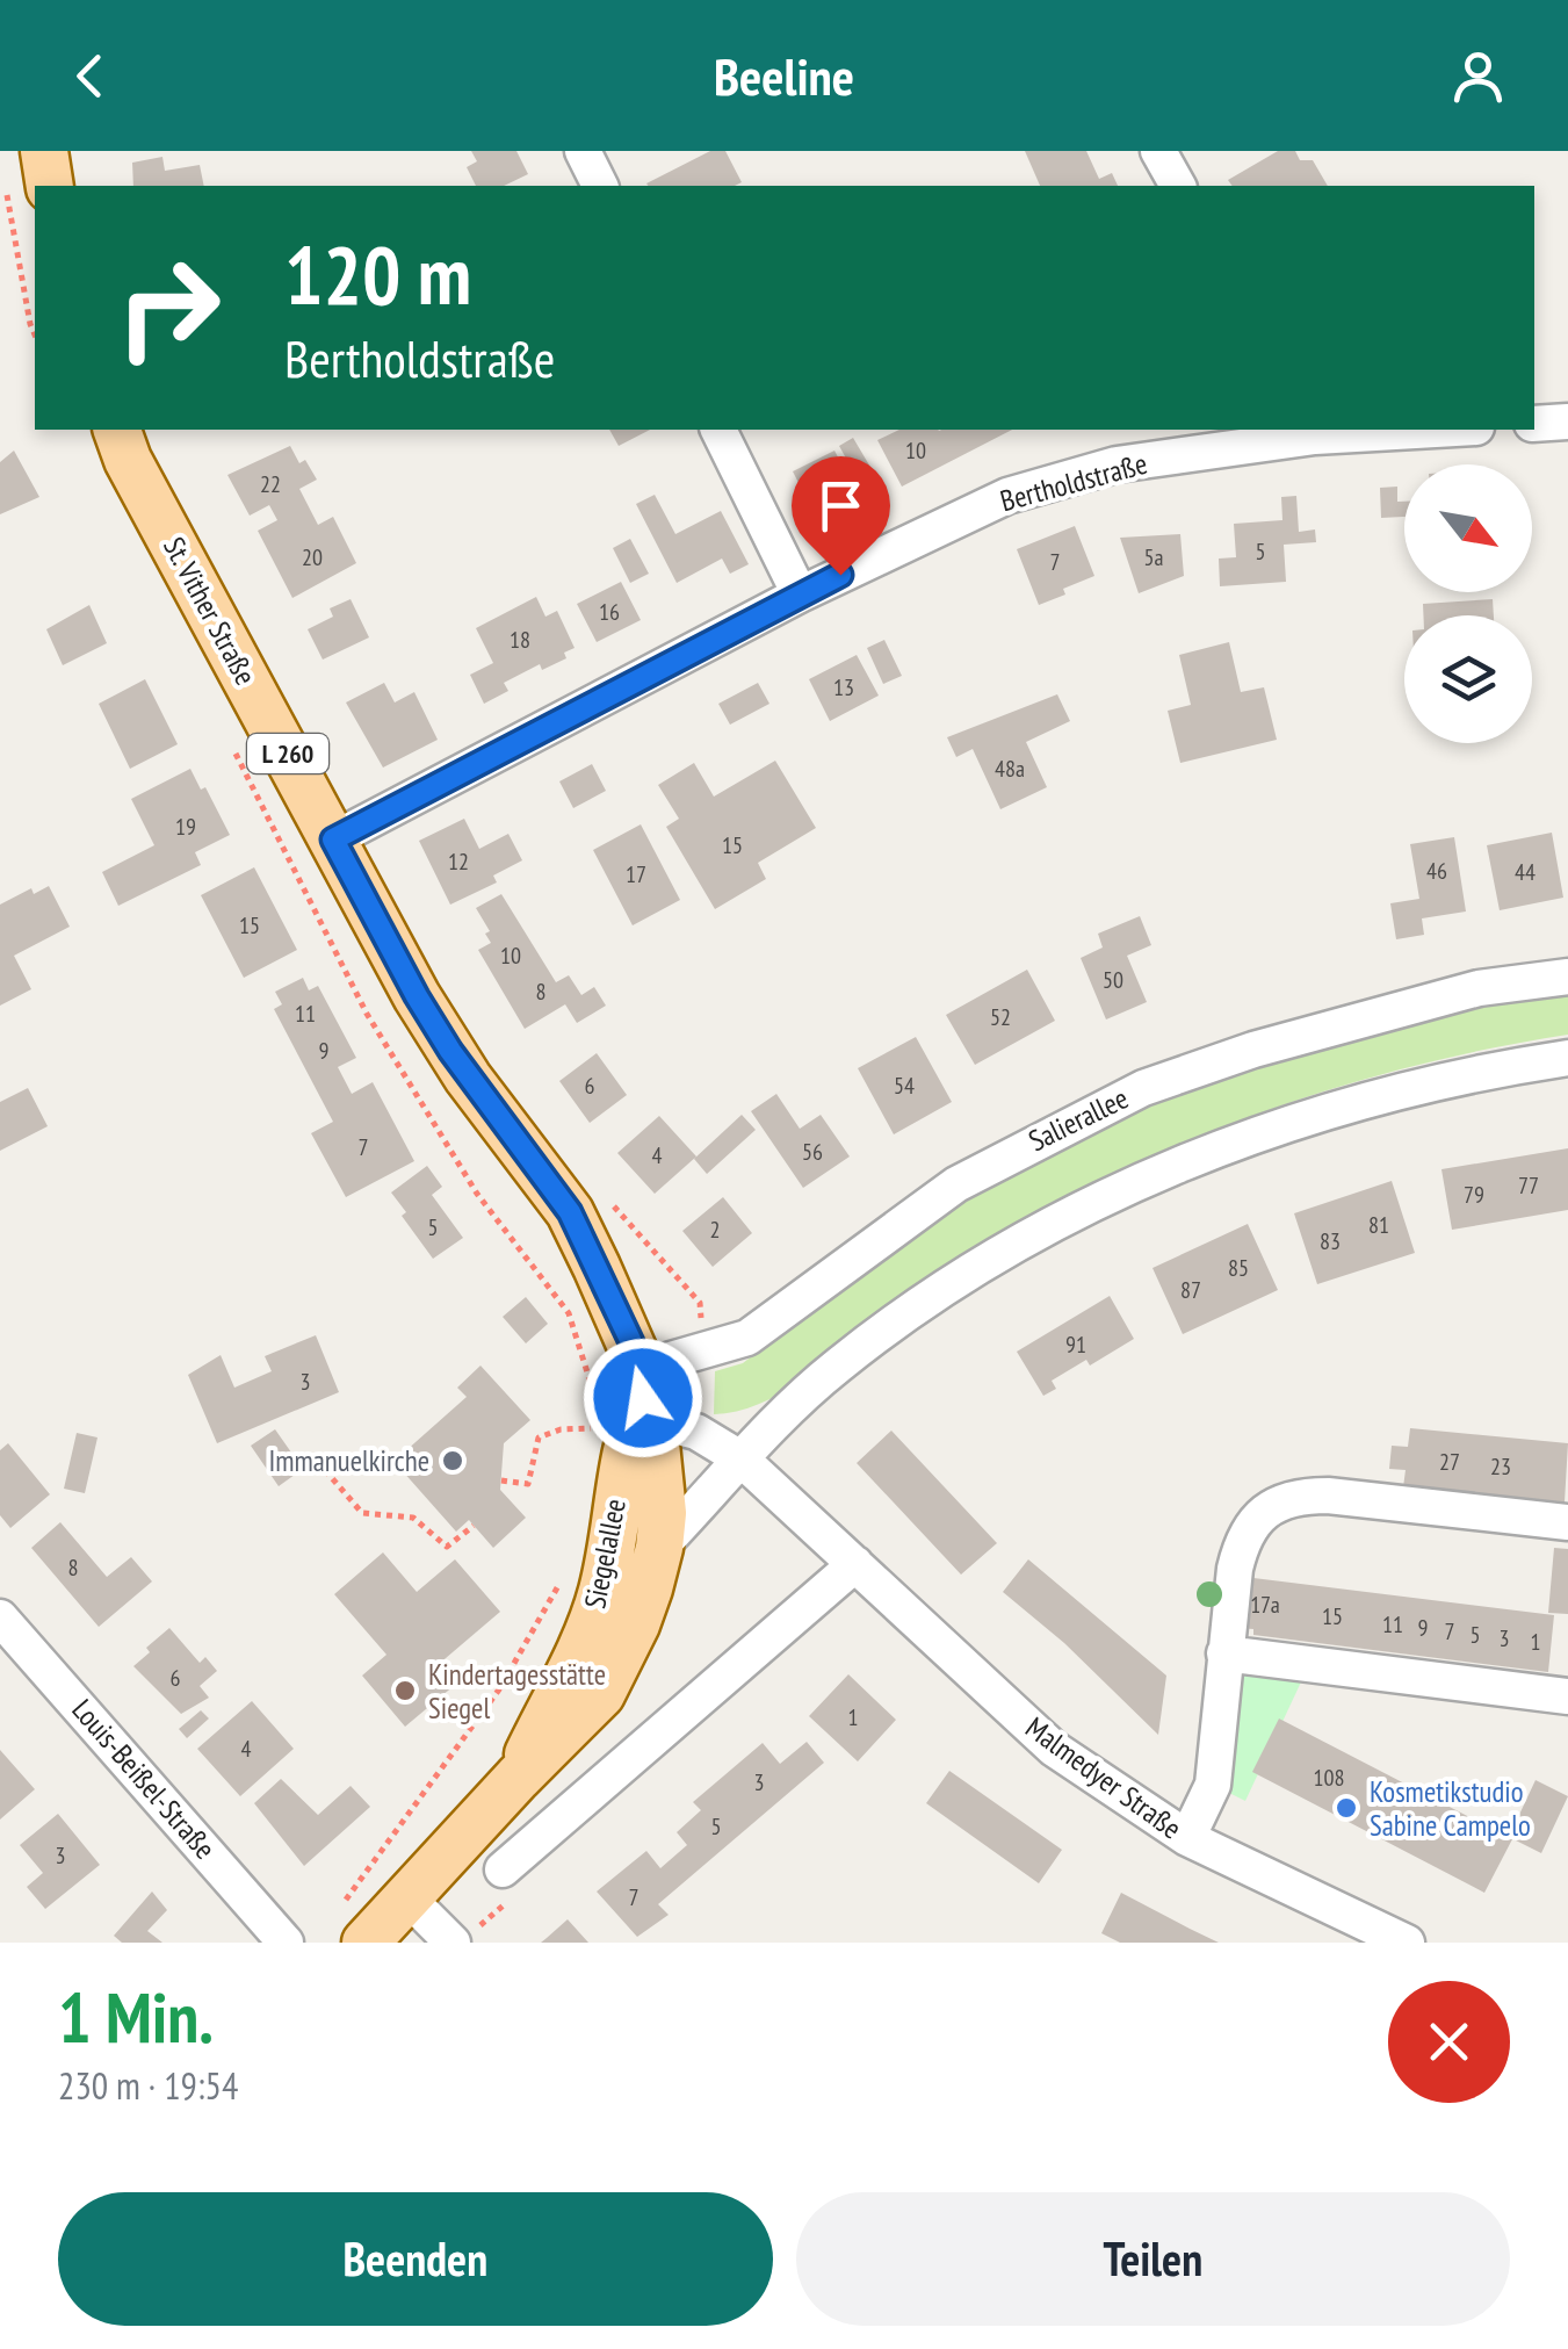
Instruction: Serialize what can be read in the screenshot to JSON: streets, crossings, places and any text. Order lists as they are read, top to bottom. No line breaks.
{"streets":{"main road":["St. Vither Straße","L 260","Siegelallee"],"street":["Bertholdstraße","Salierallee","Malmedyer Straße","Louis-Beißel-Straße"]},"crossings":[["Bertholdstraße","St. Vither Straße"],["St. Vither Straße","Salierallee"],["St. Vither Straße","Siegelallee"],["Salierallee","Siegelallee"]],"places":["Immanuelkirche","Kindertagesstätte Siegel","Kosmetikstudio Sabine Campelo"],"house_numbers":["10","22","5","20","5a","7","16","18","13","48a","19","15","12","46","44","17","15","10","50","8","11","52","9","6","54","7","56","4","77","79","81","5","2","83","85","87","91","3","27","23","8","17a","15","11","9","7","5","3","1","6","1","4","108","3","5","3","7"],"north":"bottom right","page":{"header":"Beeline","turn":["120 m","Bertholdstraße"],"heading":["1 Min.","230 m · 19:54"],"buttons":["Beenden","Teilen"]}}
